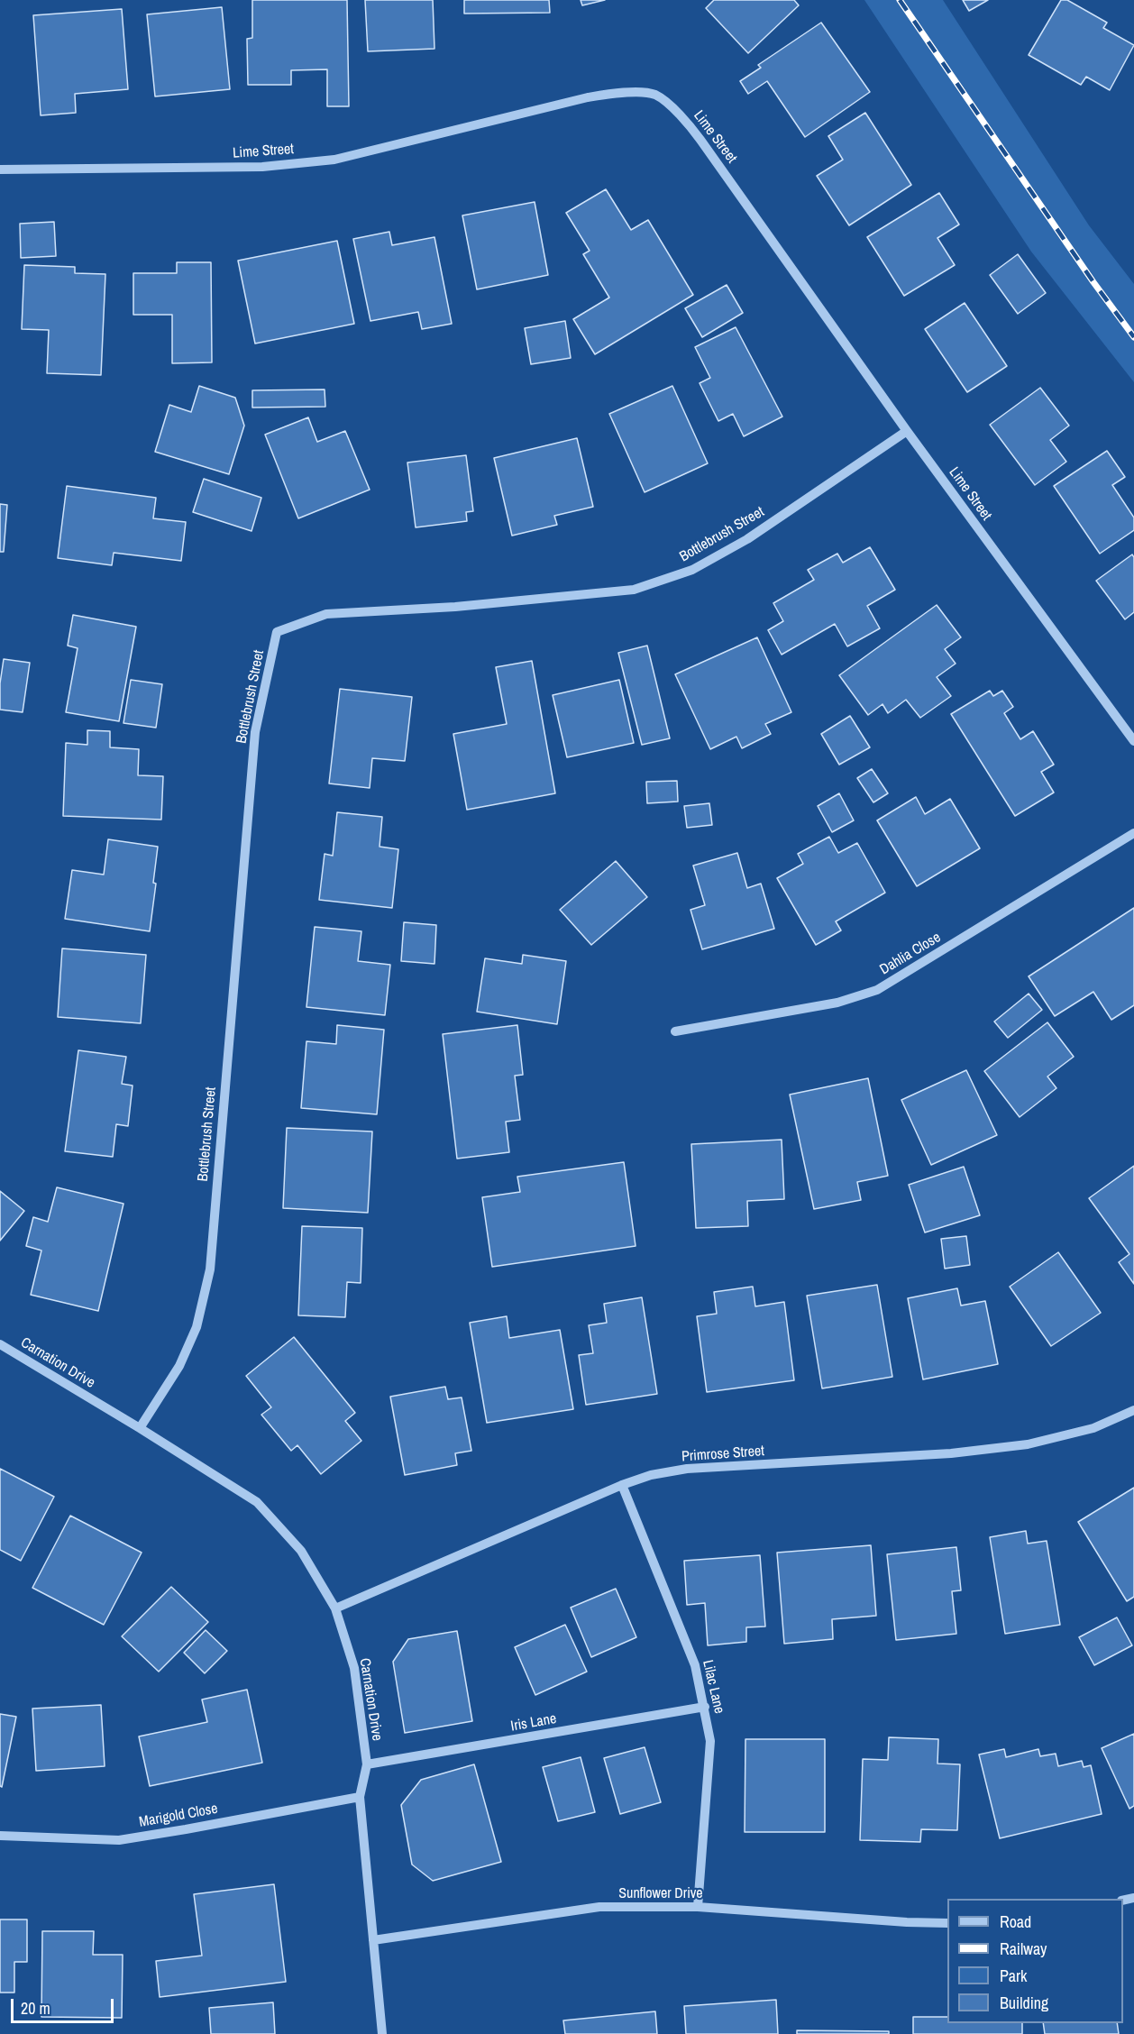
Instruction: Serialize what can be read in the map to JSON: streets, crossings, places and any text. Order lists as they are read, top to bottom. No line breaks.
{"streets":{"street":["Lime Street","Bottlebrush Street","Dahlia Close","Carnation Drive","Primrose Street","Lilac Lane","Iris Lane","Marigold Close","Sunflower Drive"]},"crossings":[["Lime Street","Bottlebrush Street"],["Bottlebrush Street","Carnation Drive"],["Carnation Drive","Primrose Street"],["Carnation Drive","Iris Lane"],["Carnation Drive","Marigold Close"],["Carnation Drive","Sunflower Drive"],["Primrose Street","Lilac Lane"],["Lilac Lane","Iris Lane"],["Lilac Lane","Sunflower Drive"]],"legend":["Road","Railway","Park","Building"],"scale_bar":"20 m"}
